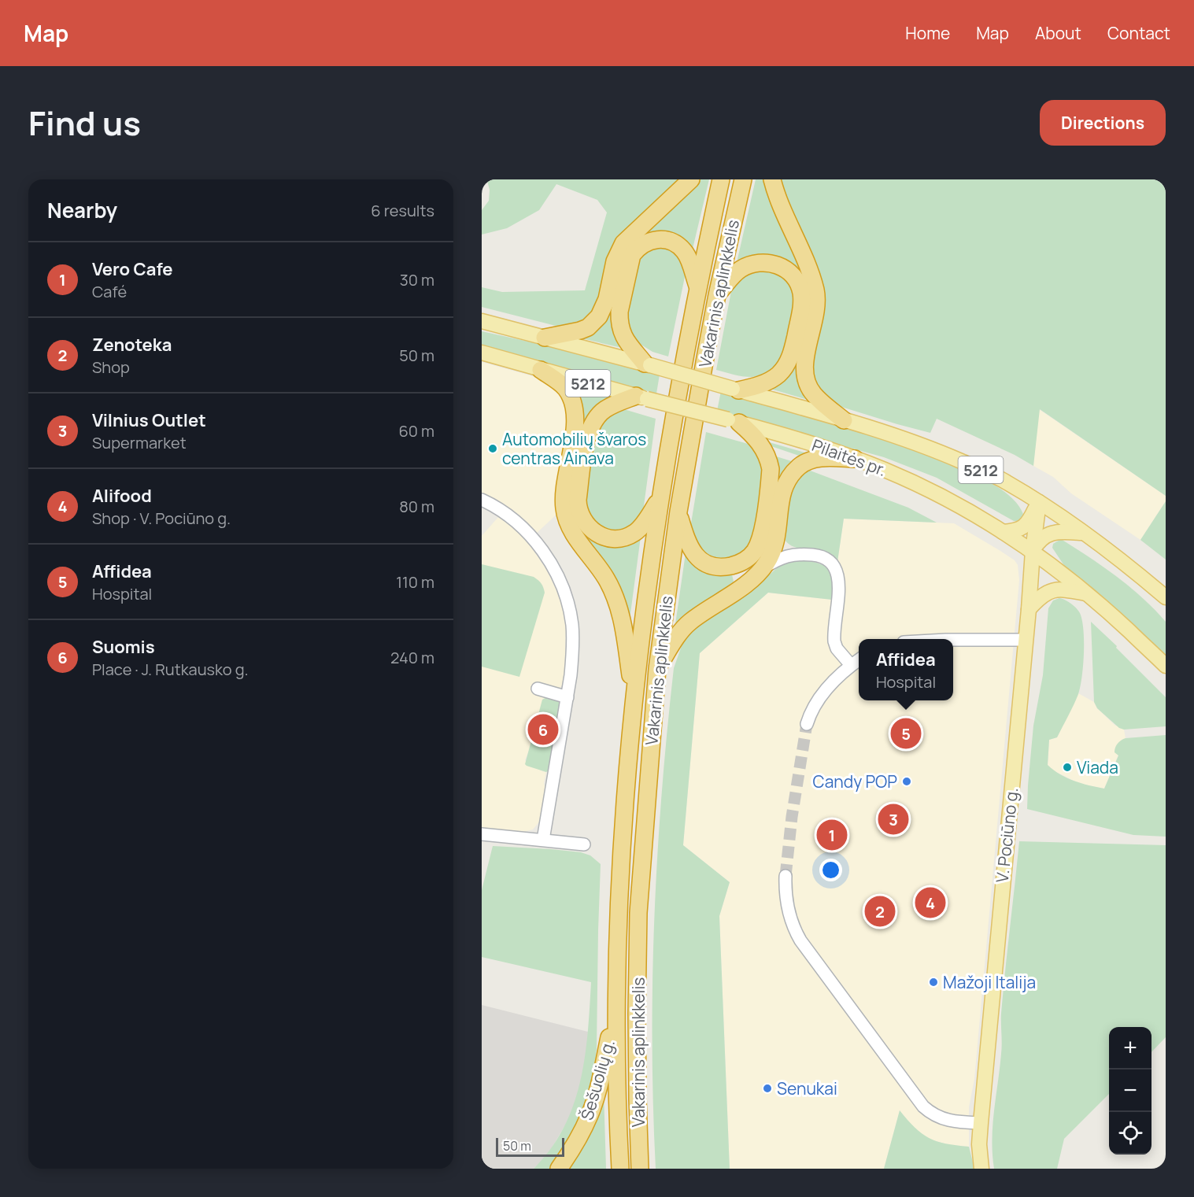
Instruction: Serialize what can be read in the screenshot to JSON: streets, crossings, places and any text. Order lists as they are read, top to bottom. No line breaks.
{"streets":{"highway":["Vakarinis aplinkkelis","Šešuolių g."],"main road":["5212","Pilaitės pr.","V. Pociūno g."]},"crossings":[["Vakarinis aplinkkelis","Šešuolių g."],["Pilaitės pr.","V. Pociūno g."]],"places":["Automobilių švaros centras Ainava","Viada","Candy POP","Mažoji Italija","Senukai"],"scale_bar":"50 m","page":{"header":"Map","nav":["Home","Map","About","Contact"],"title":"Find us","buttons":"Directions","heading":["Nearby","6 results"],"list":[{"mark":"1","name":"Vero Cafe","note":"Café","value":"30 m"},{"mark":"2","name":"Zenoteka","note":"Shop","value":"50 m"},{"mark":"3","name":"Vilnius Outlet","note":"Supermarket","value":"60 m"},{"mark":"4","name":"Alifood","note":"Shop · V. Pociūno g.","value":"80 m"},{"mark":"5","name":"Affidea","note":"Hospital","value":"110 m"},{"mark":"6","name":"Suomis","note":"Place · J. Rutkausko g.","value":"240 m"}],"popup":["Affidea","Hospital"],"pins":["6","5","3","1","4","2"],"map_buttons":["+","−"],"scale":"50 m"}}
